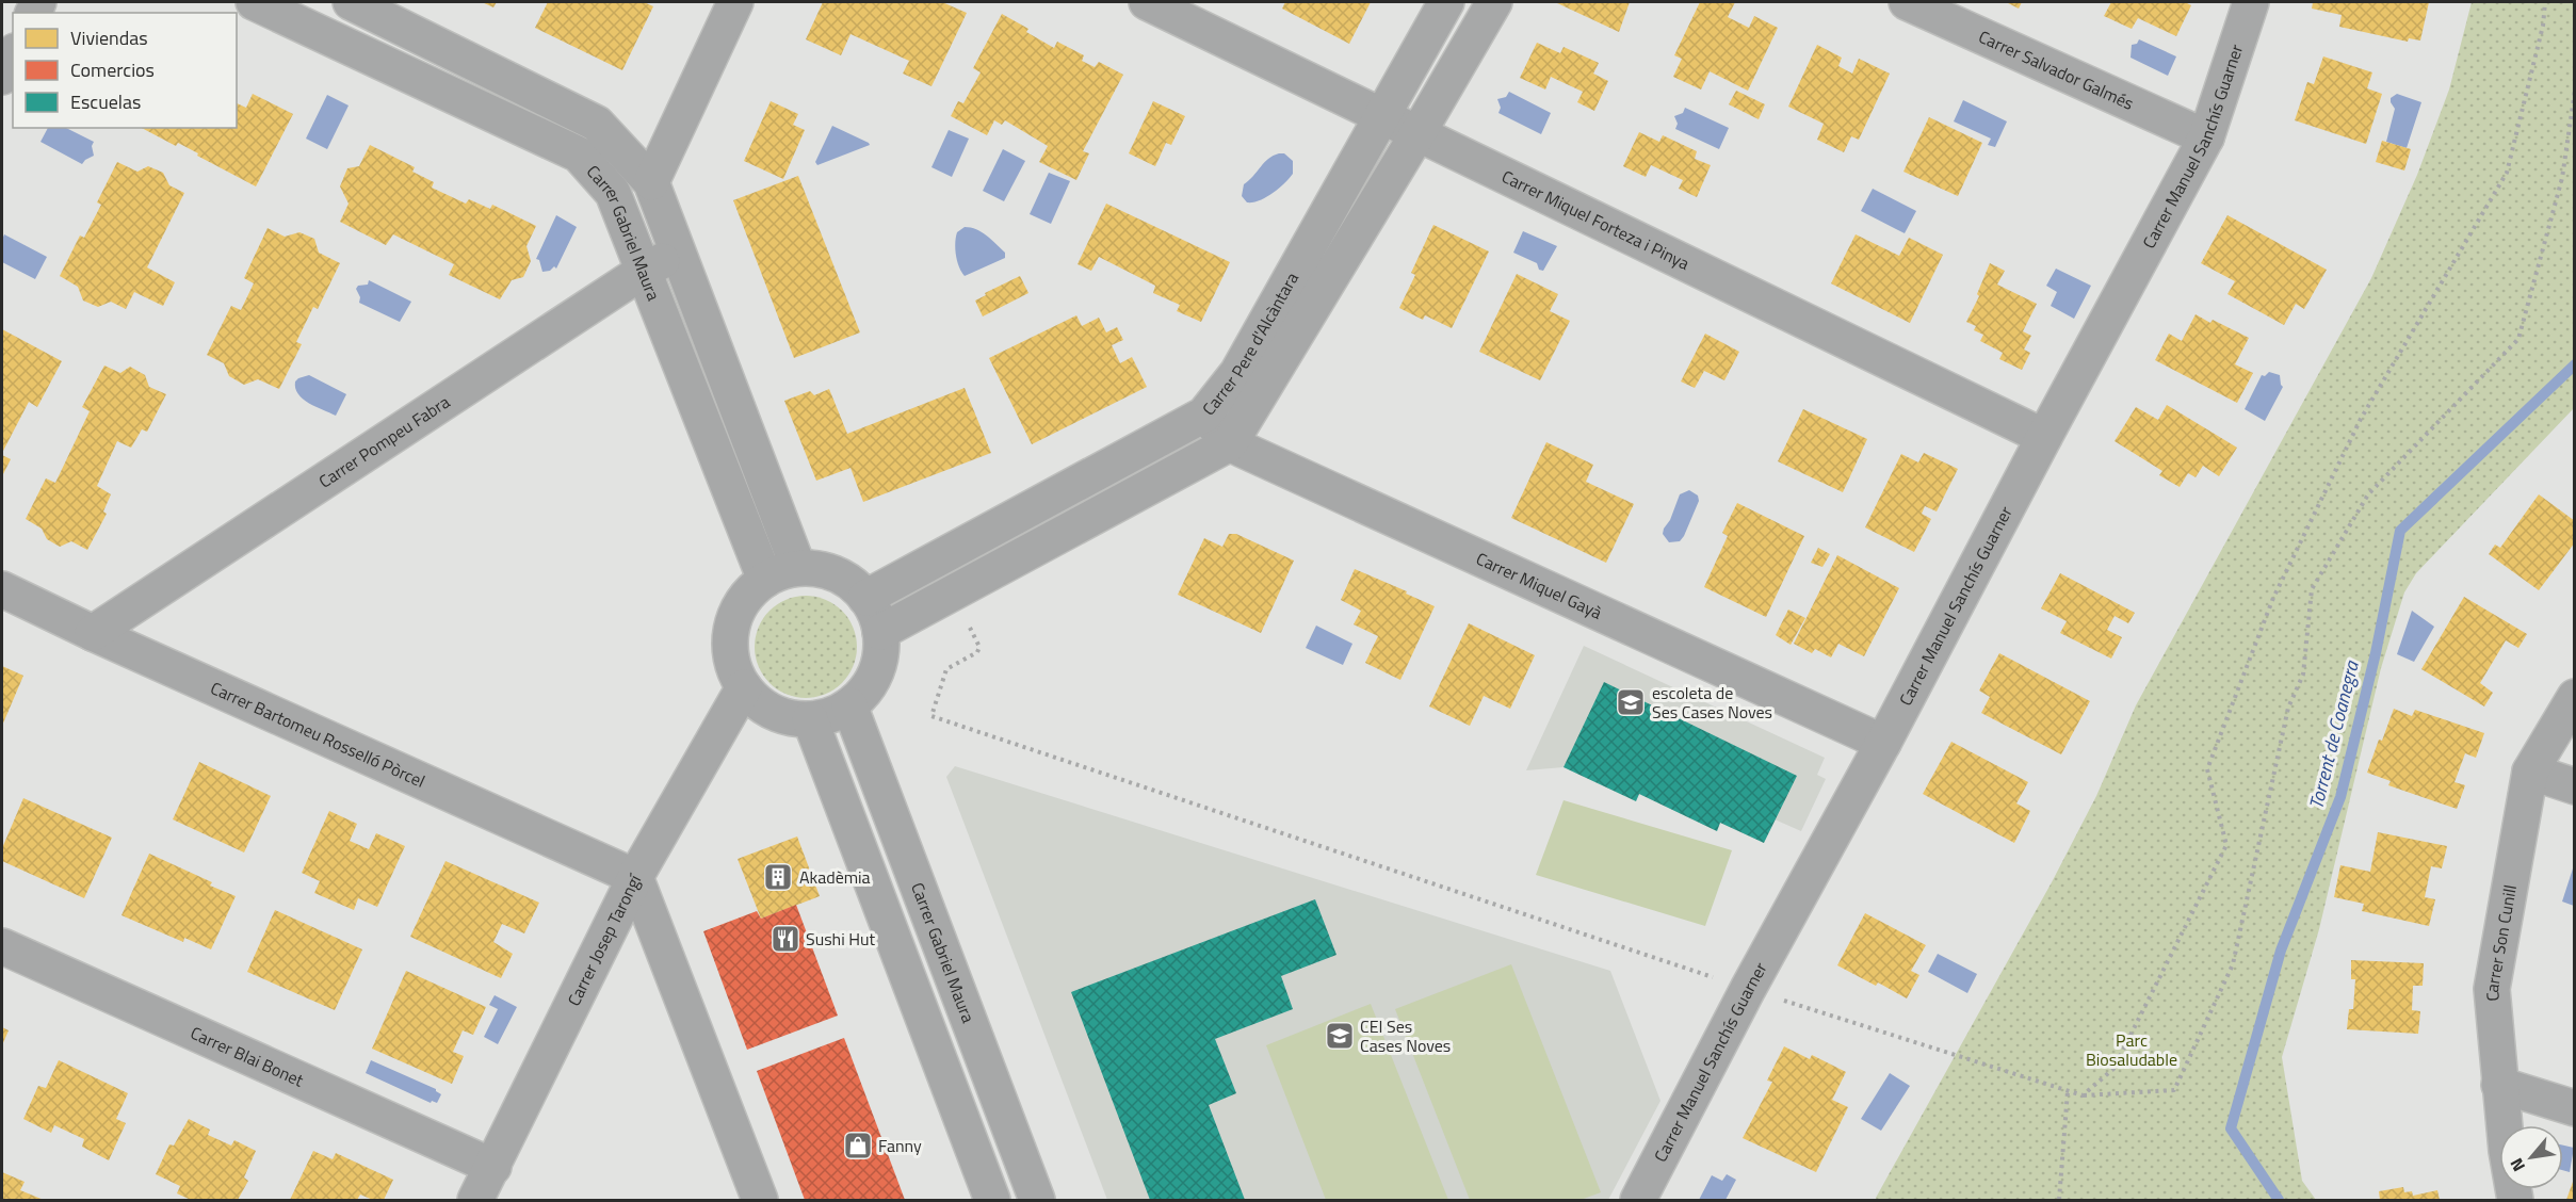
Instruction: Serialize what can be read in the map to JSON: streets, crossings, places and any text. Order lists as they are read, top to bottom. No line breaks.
{"streets":{"street":["Carrer Salvador Galmés","Carrer Manuel Sanchís Guarner","Carrer Miquel Forteza i Pinya","Carrer Gabriel Maura","Carrer Pere d'Alcàntara","Carrer Pompeu Fabra","Carrer Miquel Gayà","Carrer Bartomeu Rosselló Pòrcel","Carrer Josep Tarongí","Carrer Son Cunill","Carrer Blai Bonet"]},"crossings":[["Carrer Salvador Galmés","Carrer Manuel Sanchís Guarner"],["Carrer Manuel Sanchís Guarner","Carrer Miquel Forteza i Pinya"],["Carrer Manuel Sanchís Guarner","Carrer Miquel Gayà"],["Carrer Miquel Forteza i Pinya","Carrer Pere d'Alcàntara"],["Carrer Gabriel Maura","Carrer Pere d'Alcàntara"],["Carrer Gabriel Maura","Carrer Pompeu Fabra"],["Carrer Gabriel Maura","Carrer Josep Tarongí"],["Carrer Pere d'Alcàntara","Carrer Miquel Gayà"],["Carrer Pere d'Alcàntara","Carrer Josep Tarongí"],["Carrer Pompeu Fabra","Carrer Bartomeu Rosselló Pòrcel"],["Carrer Bartomeu Rosselló Pòrcel","Carrer Josep Tarongí"],["Carrer Josep Tarongí","Carrer Blai Bonet"]],"water":["Torrent de Coanegra"],"parks":["Parc Biosaludable"],"places":{"school or university":["escoleta de Ses Cases Noves","CEI Ses Cases Noves"],"building":["Akadèmia"],"restaurant":["Sushi Hut"],"shop":["Fanny"]},"legend":["Viviendas","Comercios","Escuelas"],"north":"bottom left"}
